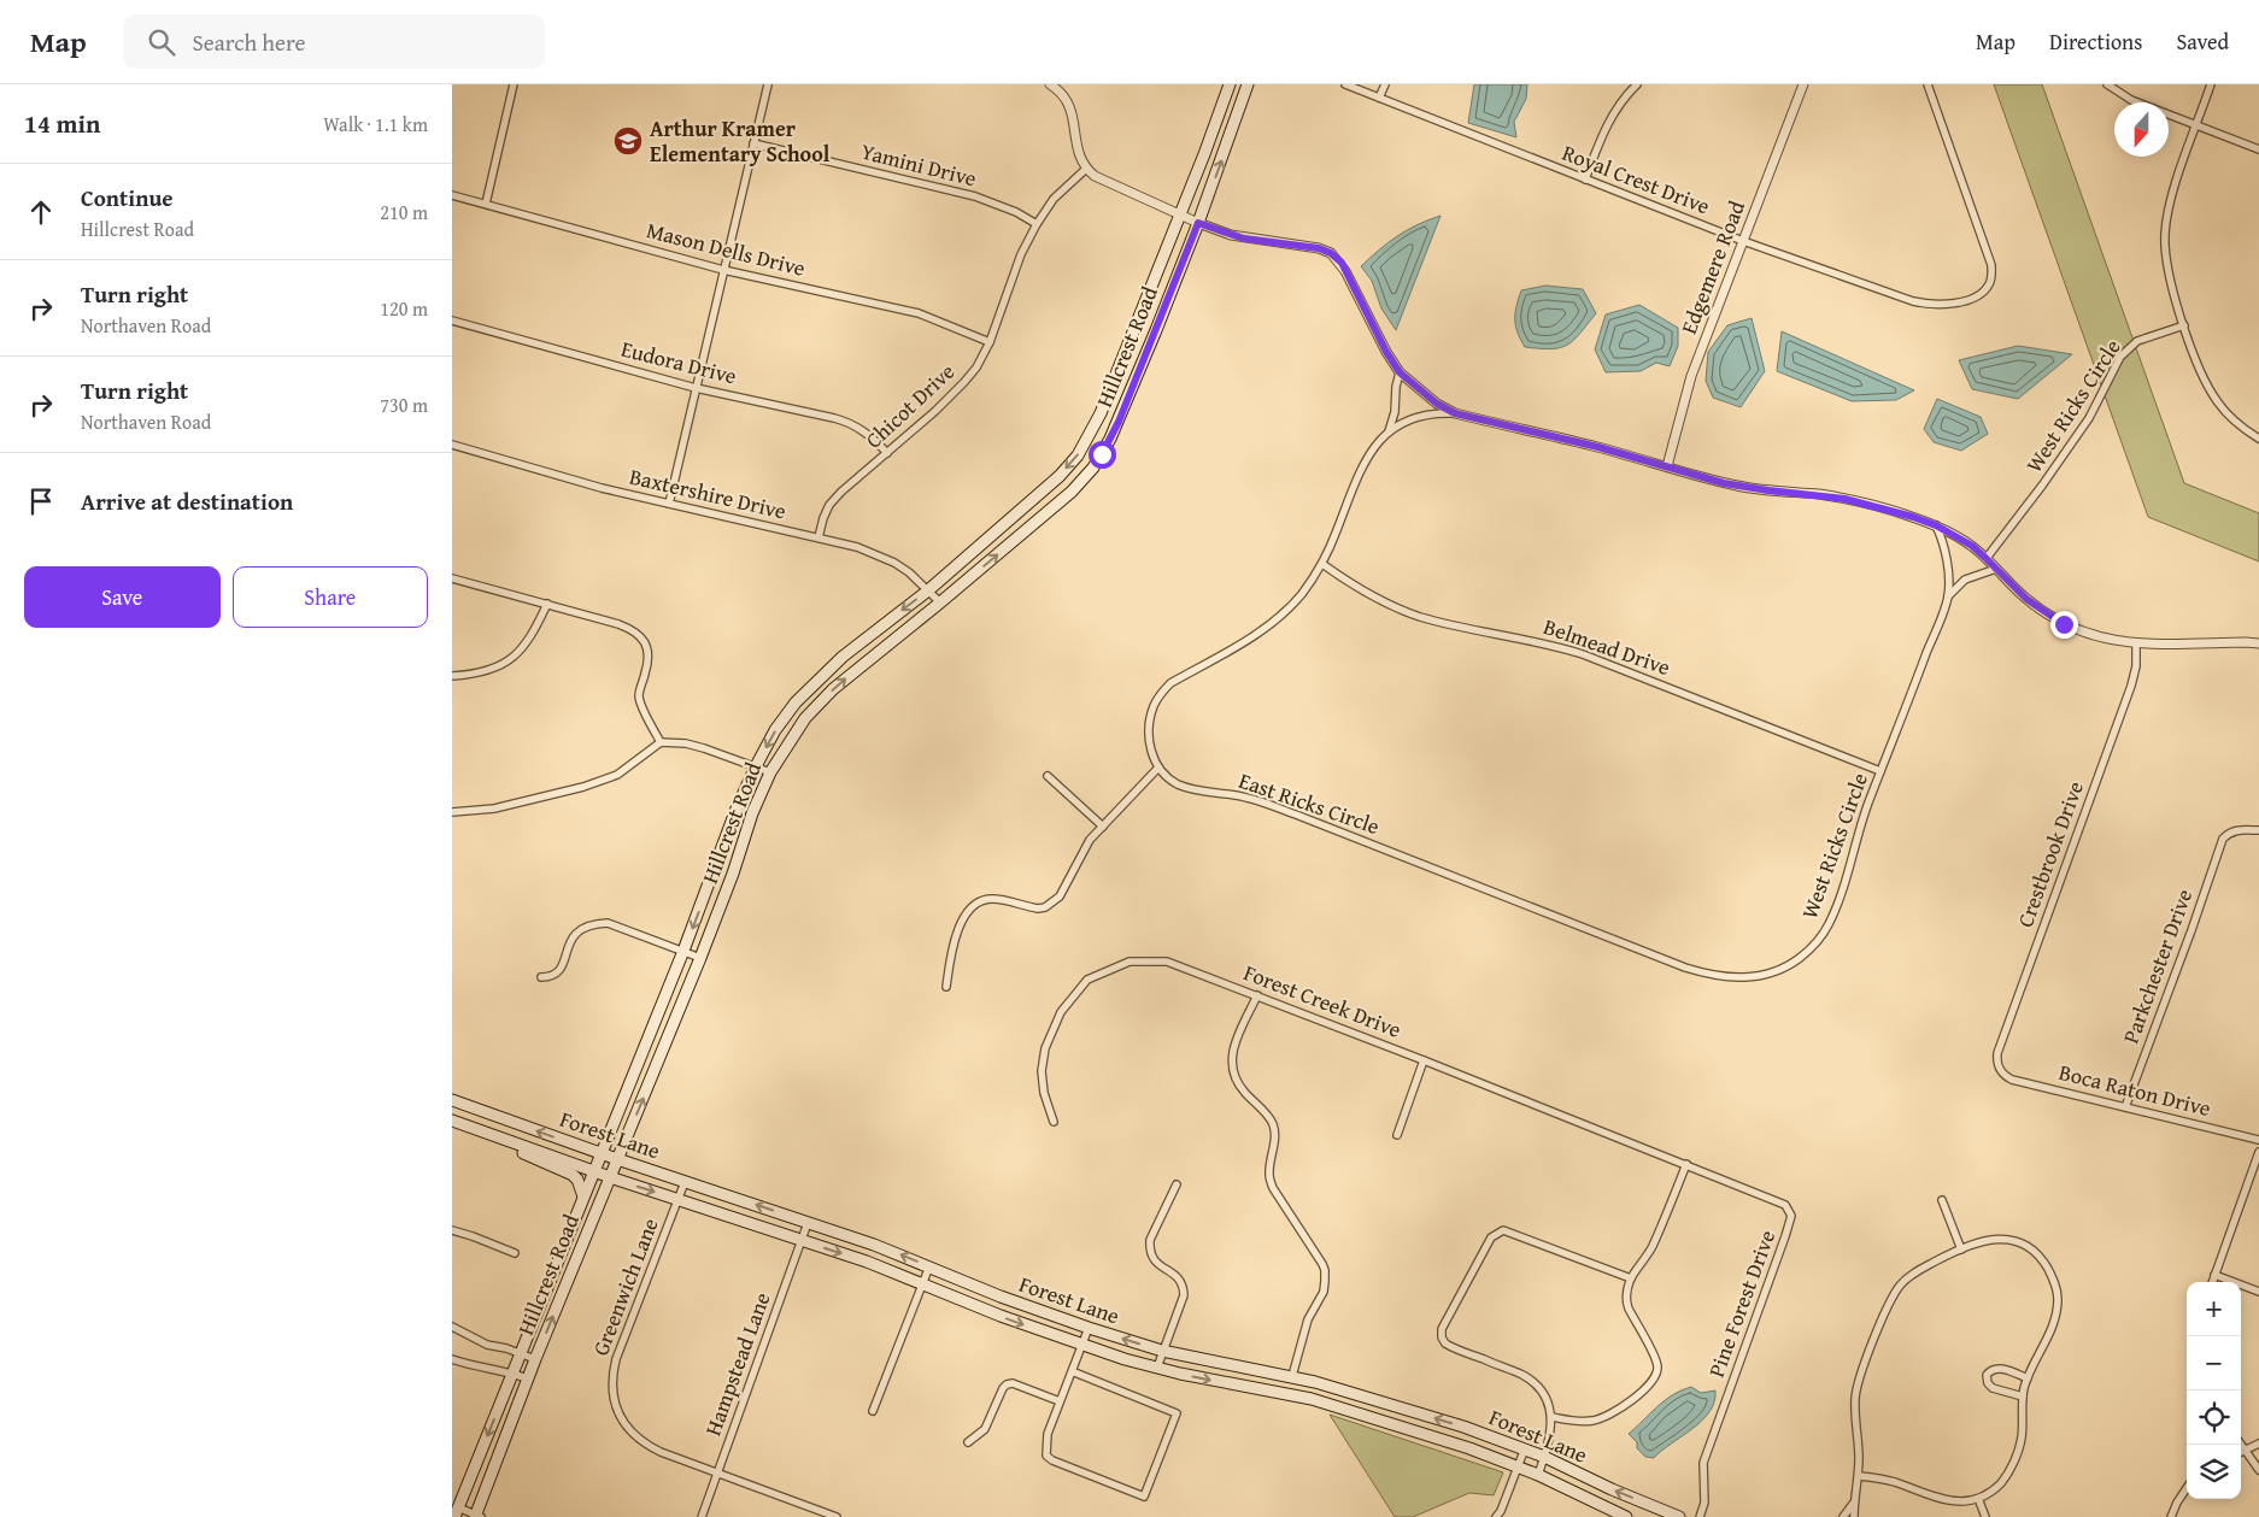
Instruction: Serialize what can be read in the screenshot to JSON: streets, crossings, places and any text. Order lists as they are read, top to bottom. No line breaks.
{"streets":{"main road":["Hillcrest Road","Forest Lane"],"street":["Yamini Drive","Royal Crest Drive","Mason Dells Drive","Edgemere Road","Eudora Drive","Chicot Drive","West Ricks Circle","Baxtershire Drive","Belmead Drive","East Ricks Circle","Crestbrook Drive","Parkchester Drive","Forest Creek Drive","Boca Raton Drive","Greenwich Lane","Pine Forest Drive","Hampstead Lane"]},"crossings":[["Yamini Drive","Chicot Drive"],["Royal Crest Drive","Edgemere Road"],["Mason Dells Drive","Chicot Drive"],["Hillcrest Road","Baxtershire Drive"],["Hillcrest Road","Forest Lane"],["Eudora Drive","Chicot Drive"],["Chicot Drive","Baxtershire Drive"],["West Ricks Circle","Belmead Drive"],["West Ricks Circle","East Ricks Circle"],["Crestbrook Drive","Boca Raton Drive"],["Parkchester Drive","Boca Raton Drive"],["Forest Creek Drive","Pine Forest Drive"],["Forest Lane","Greenwich Lane"],["Forest Lane","Hampstead Lane"],["Greenwich Lane","Hampstead Lane"]],"places":{"school or university":["Arthur Kramer Elementary School"]},"north":"bottom","page":{"header":"Map","search":"Search here","nav":["Map","Directions","Saved"],"heading":["14 min","Walk · 1.1 km"],"list":[["Continue","Hillcrest Road","210 m"],["Turn right","Northaven Road","120 m"],["Turn right","Northaven Road","730 m"],"Arrive at destination"],"buttons":["Save","Share"],"map_buttons":["+","−"]}}
